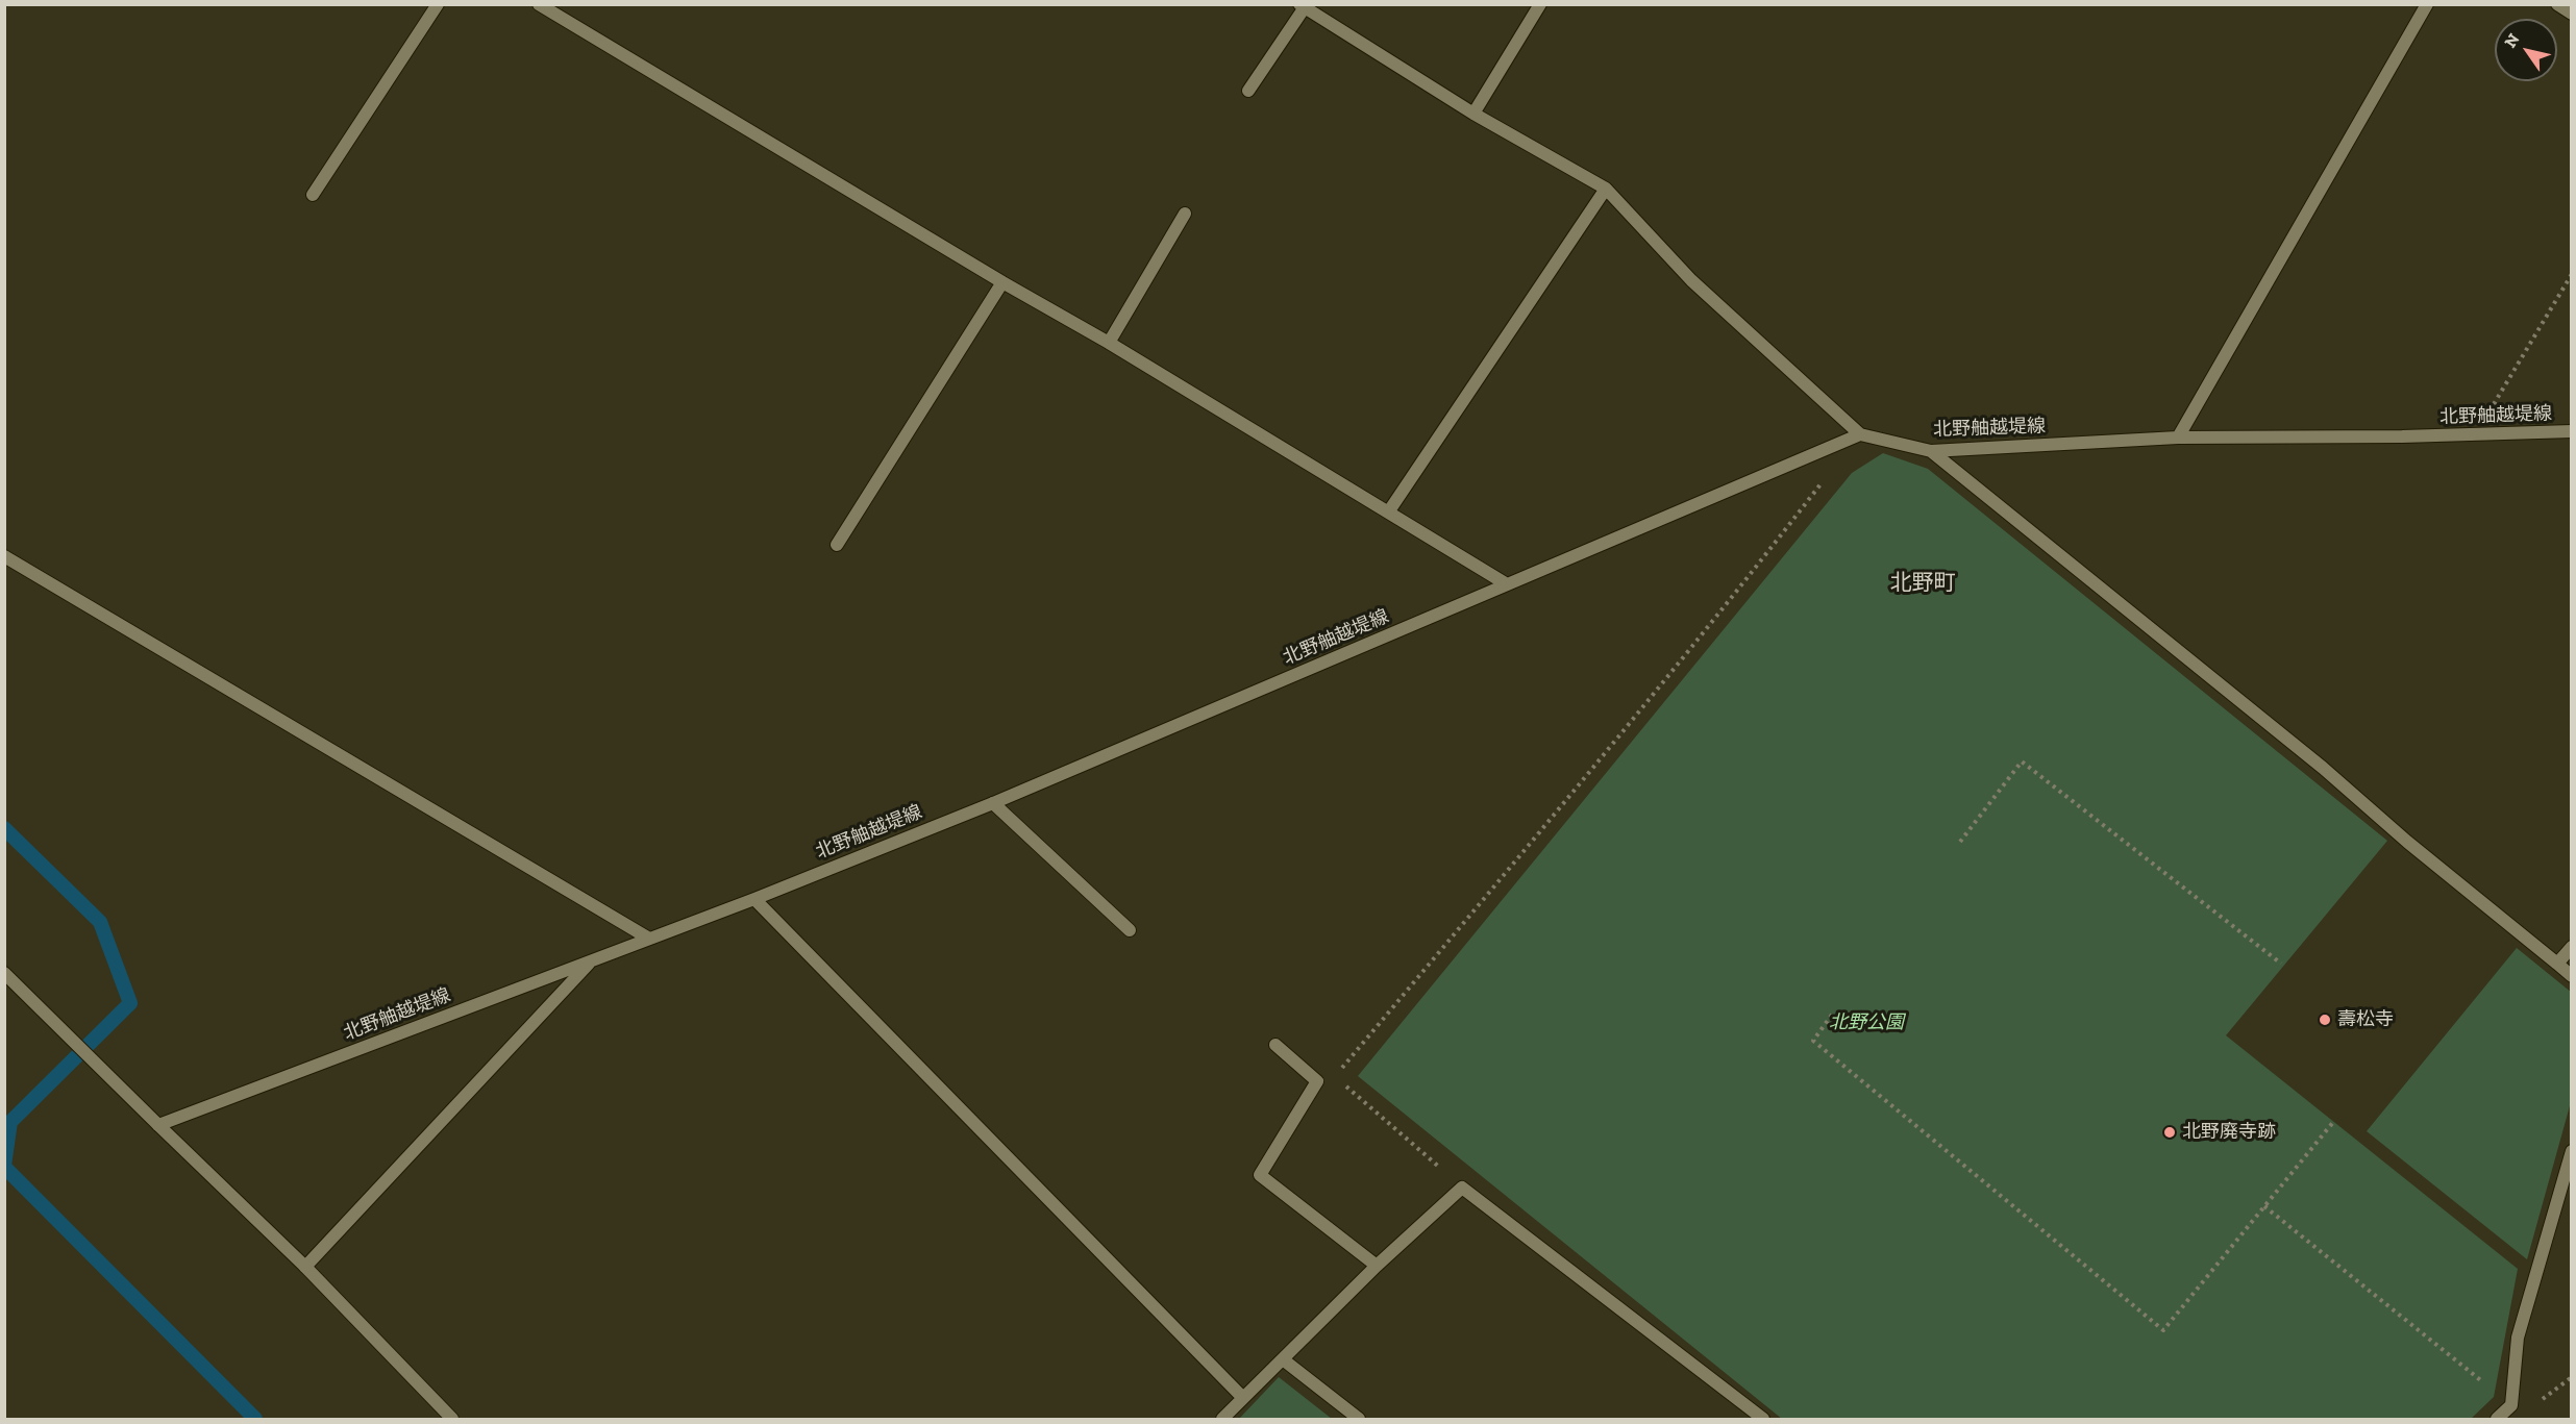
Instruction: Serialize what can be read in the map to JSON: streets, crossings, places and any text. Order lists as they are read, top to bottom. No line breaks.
{"streets":{"street":["北野舳越堤線"]},"districts":["北野町"],"parks":["北野公園"],"places":["壽松寺","北野廃寺跡"],"north":"top left"}
